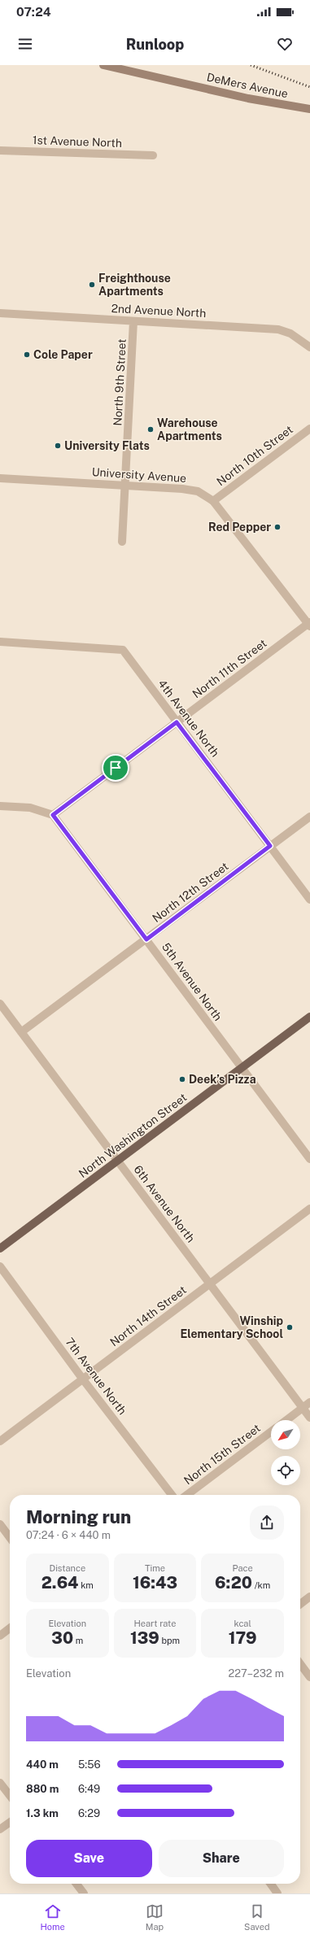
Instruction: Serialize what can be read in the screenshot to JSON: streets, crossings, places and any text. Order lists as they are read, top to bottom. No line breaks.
{"streets":{"main road":["DeMers Avenue","North Washington Street"],"street":["1st Avenue North","2nd Avenue North","North 9th Street","North 10th Street","University Avenue","North 11th Street","4th Avenue North","North 12th Street","5th Avenue North","6th Avenue North","North 14th Street","7th Avenue North","North 15th Street"]},"crossings":[["2nd Avenue North","North 9th Street"],["North 9th Street","University Avenue"],["North 10th Street","University Avenue"],["University Avenue","North 11th Street"],["North 11th Street","4th Avenue North"],["North 11th Street","5th Avenue North"],["4th Avenue North","North 12th Street"],["North 12th Street","5th Avenue North"],["North 12th Street","6th Avenue North"],["5th Avenue North","North Washington Street"],["North Washington Street","6th Avenue North"],["6th Avenue North","North 14th Street"],["North 14th Street","7th Avenue North"]],"places":["Freighthouse Apartments","Cole Paper","Warehouse Apartments","University Flats","Red Pepper","Deek’s Pizza","Winship Elementary School"],"north":"bottom left","page":{"status":"07:24","header":"Runloop","heading":["Morning run","07:24 · 6 × 440 m"],"stats":[["Distance","2.64 km"],["Time","16:43"],["Pace","6:20 /km"],["Elevation","30 m"],["Heart rate","139 bpm"],["kcal","179"]],"chart":["Elevation","227–232 m"],"list":[{"name":"440 m","note":"5:56"},{"name":"880 m","note":"6:49"},{"name":"1.3 km","note":"6:29"}],"buttons":["Save","Share"],"tabs":["Home","Map","Saved"]}}
